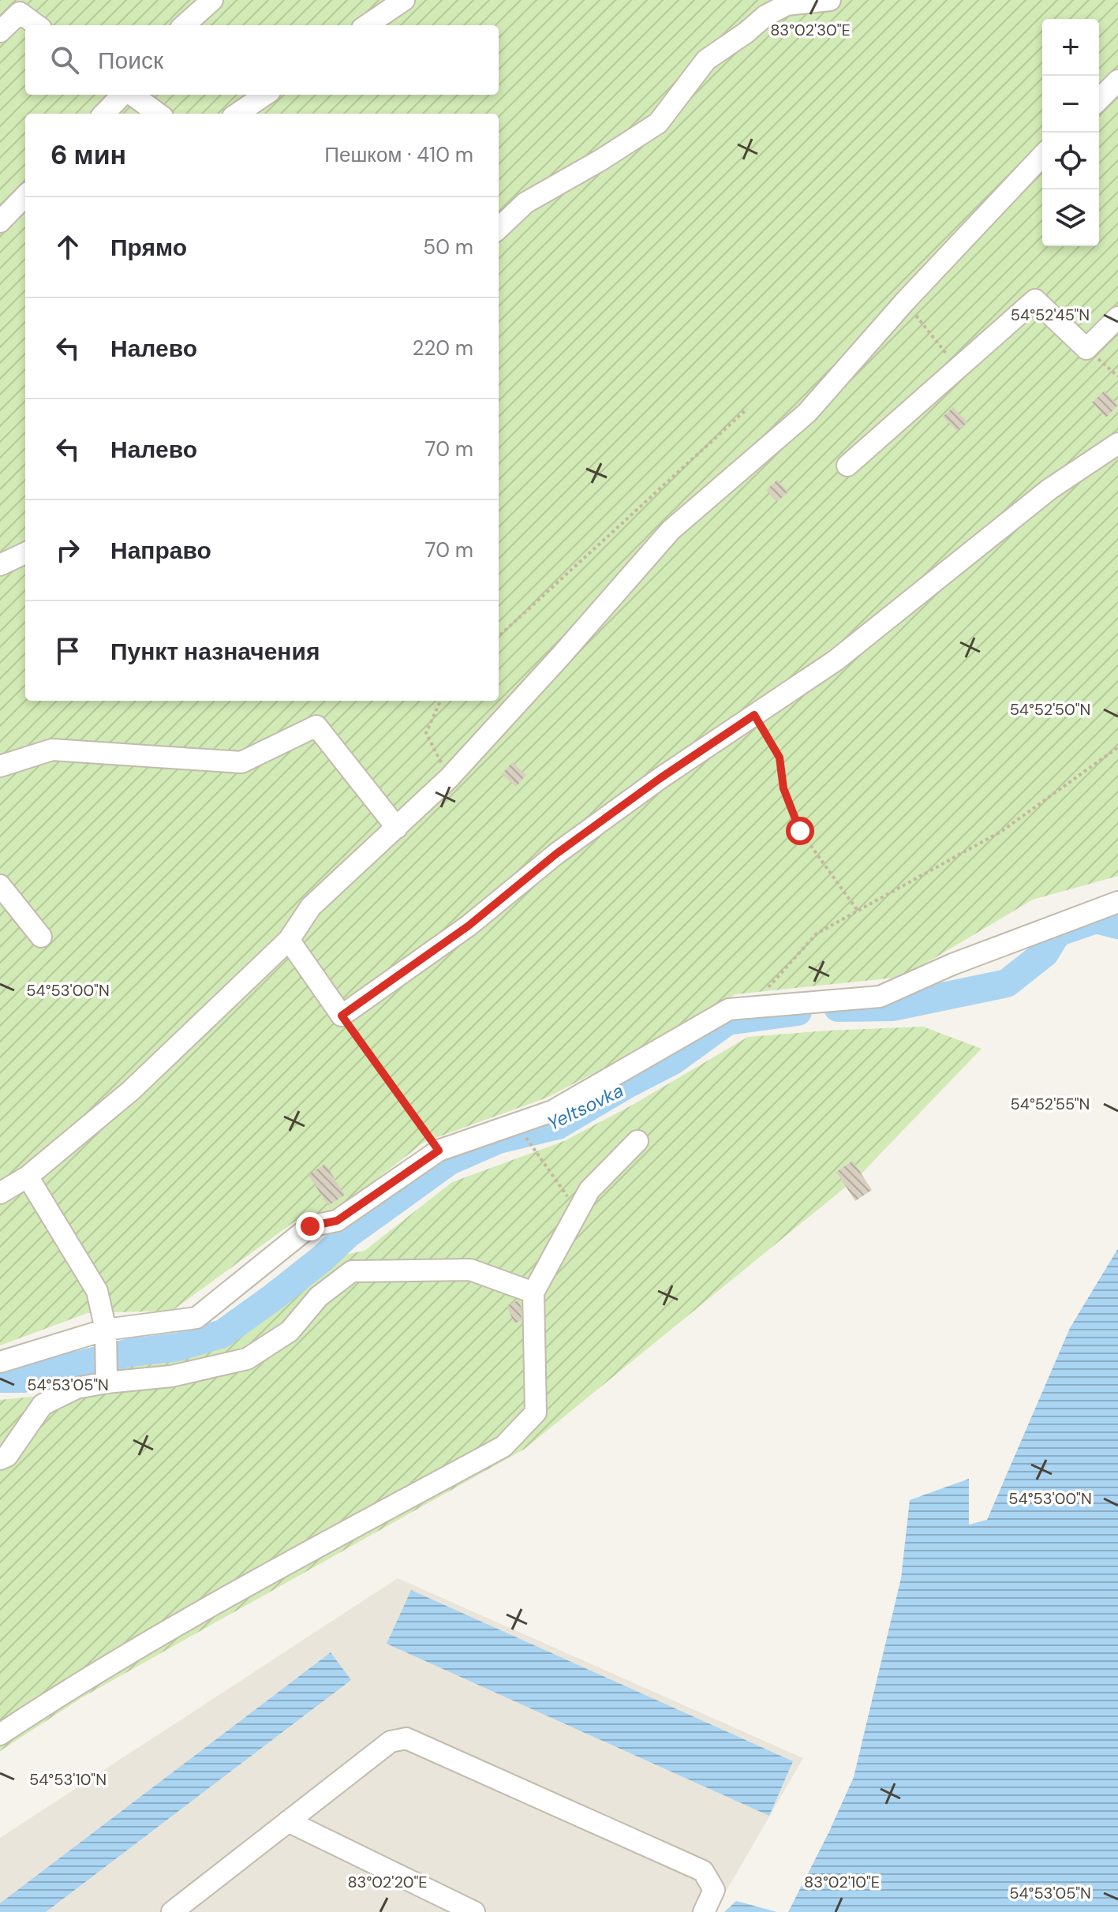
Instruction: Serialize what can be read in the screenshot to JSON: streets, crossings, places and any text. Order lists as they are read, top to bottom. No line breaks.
{"water":["Yeltsovka"],"page":{"map_buttons":["+","−"],"search":"Поиск","heading":["6 мин","Пешком · 410 m"],"list":[["Прямо","50 m"],["Налево","220 m"],["Налево","70 m"],["Направо","70 m"],"Пункт назначения"]},"coordinates":["83°02'30\"E","54°52'45\"N","54°52'50\"N","54°53'00\"N","54°52'55\"N","54°53'05\"N","54°53'10\"N","83°02'20\"E","83°02'10\"E"]}
